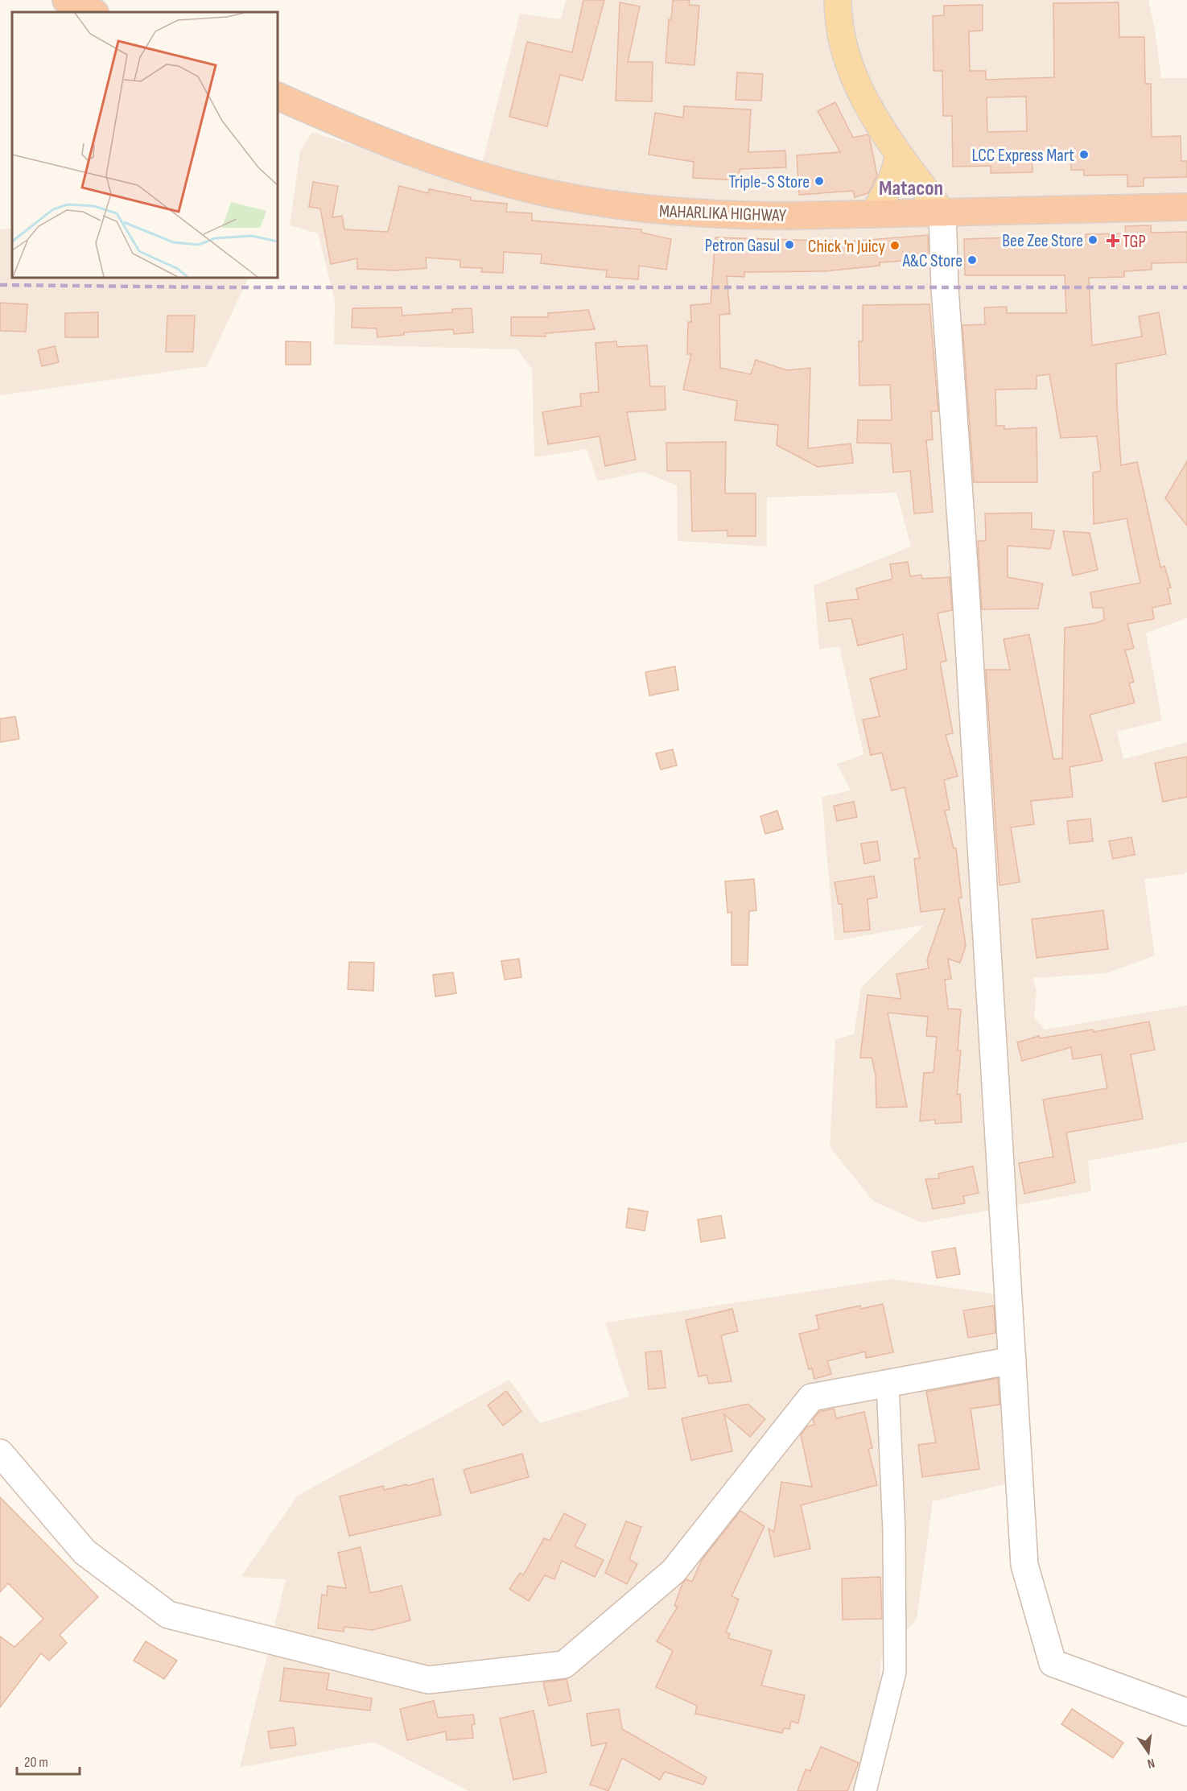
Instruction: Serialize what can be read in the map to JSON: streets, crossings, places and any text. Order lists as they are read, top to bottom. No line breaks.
{"streets":{"highway":["MAHARLIKA HIGHWAY"]},"districts":["Matacon"],"places":{"other":["LCC Express Mart","Triple-S Store","Bee Zee Store","Petron Gasul","Chick 'n Juicy","A&C Store"],"health":["TGP"]},"scale_bar":"20 m","north":"bottom"}
